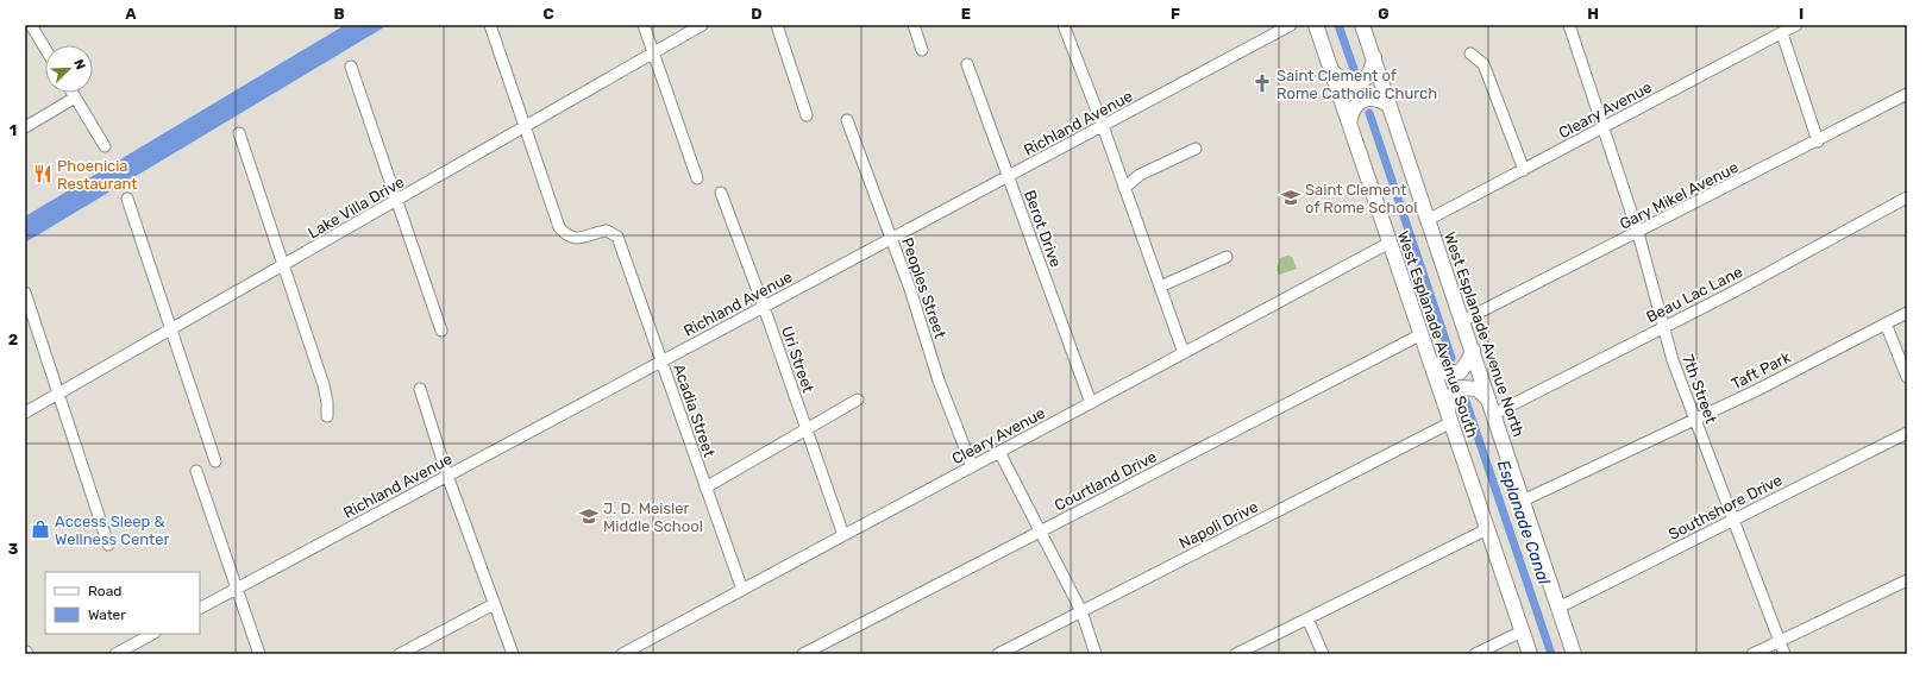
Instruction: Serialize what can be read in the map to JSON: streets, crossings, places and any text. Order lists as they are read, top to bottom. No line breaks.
{"streets":{"main road":["West Esplanade Avenue South","West Esplanade Avenue North"],"street":["Cleary Avenue","Richland Avenue","Gary Mikel Avenue","Lake Villa Drive","Berot Drive","Peoples Street","Beau Lac Lane","Uri Street","Taft Park","7th Street","Acadia Street","Courtland Drive","Southshore Drive","Napoli Drive"]},"crossings":[["Cleary Avenue","Berot Drive"],["Cleary Avenue","Peoples Street"],["Cleary Avenue","West Esplanade Avenue South"],["Cleary Avenue","West Esplanade Avenue North"],["Cleary Avenue","Uri Street"],["Cleary Avenue","7th Street"],["Cleary Avenue","Acadia Street"],["Richland Avenue","Berot Drive"],["Richland Avenue","Peoples Street"],["Richland Avenue","Uri Street"],["Richland Avenue","Acadia Street"],["Gary Mikel Avenue","West Esplanade Avenue North"],["Gary Mikel Avenue","7th Street"],["Lake Villa Drive","Acadia Street"],["Beau Lac Lane","West Esplanade Avenue North"],["Beau Lac Lane","7th Street"],["West Esplanade Avenue South","Courtland Drive"],["West Esplanade Avenue South","Napoli Drive"],["West Esplanade Avenue North","Taft Park"],["West Esplanade Avenue North","Southshore Drive"],["Taft Park","7th Street"],["7th Street","Southshore Drive"]],"water":["Esplanade Canal"],"places":{"church":["Saint Clement of Rome Catholic Church"],"restaurant":["Phoenicia Restaurant"],"school or university":["Saint Clement of Rome School","J. D. Meisler Middle School"],"shop":["Access Sleep & Wellness Center"]},"legend":["Road","Water"],"north":"top right","grid":{"columns":["A","B","C","D","E","F","G","H","I"],"rows":["1","2","3"]}}
